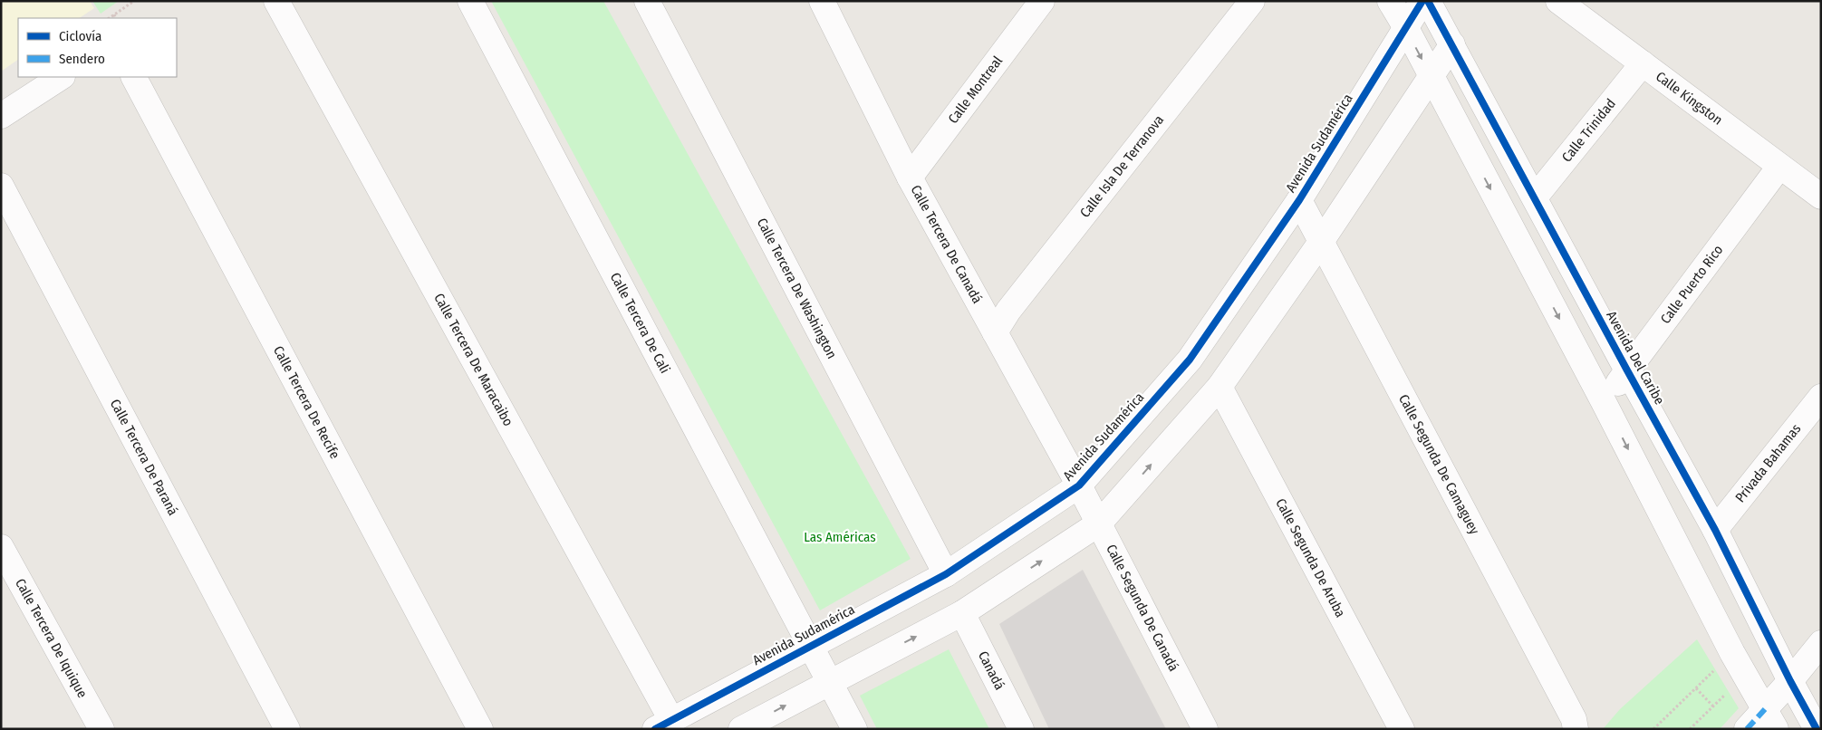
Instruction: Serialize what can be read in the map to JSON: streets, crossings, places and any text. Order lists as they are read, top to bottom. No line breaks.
{"streets":{"street":["Calle Montreal","Calle Kingston","Calle Trinidad","Avenida Sudamérica","Calle Isla De Terranova","Calle Tercera De Canadá","Calle Puerto Rico","Calle Tercera De Washington","Calle Tercera De Cali","Avenida Del Caribe","Calle Tercera De Maracaibo","Calle Tercera De Recife","Calle Tercera De Paraná","Privada Bahamas","Calle Segunda De Camaguey","Calle Segunda De Aruba","Calle Segunda De Canadá","Calle Tercera De Iquique","Canadá"]},"crossings":[["Calle Montreal","Calle Tercera De Canadá"],["Calle Kingston","Calle Trinidad"],["Calle Kingston","Calle Puerto Rico"],["Calle Trinidad","Avenida Del Caribe"],["Avenida Sudamérica","Calle Tercera De Canadá"],["Avenida Sudamérica","Calle Tercera De Washington"],["Avenida Sudamérica","Calle Tercera De Cali"],["Avenida Sudamérica","Calle Tercera De Maracaibo"],["Avenida Sudamérica","Calle Segunda De Camaguey"],["Avenida Sudamérica","Calle Segunda De Canadá"],["Calle Isla De Terranova","Calle Tercera De Canadá"],["Calle Tercera De Canadá","Calle Segunda De Canadá"],["Calle Puerto Rico","Avenida Del Caribe"],["Avenida Del Caribe","Privada Bahamas"]],"parks":["Las Américas"],"legend":["Ciclovía","Sendero"]}
